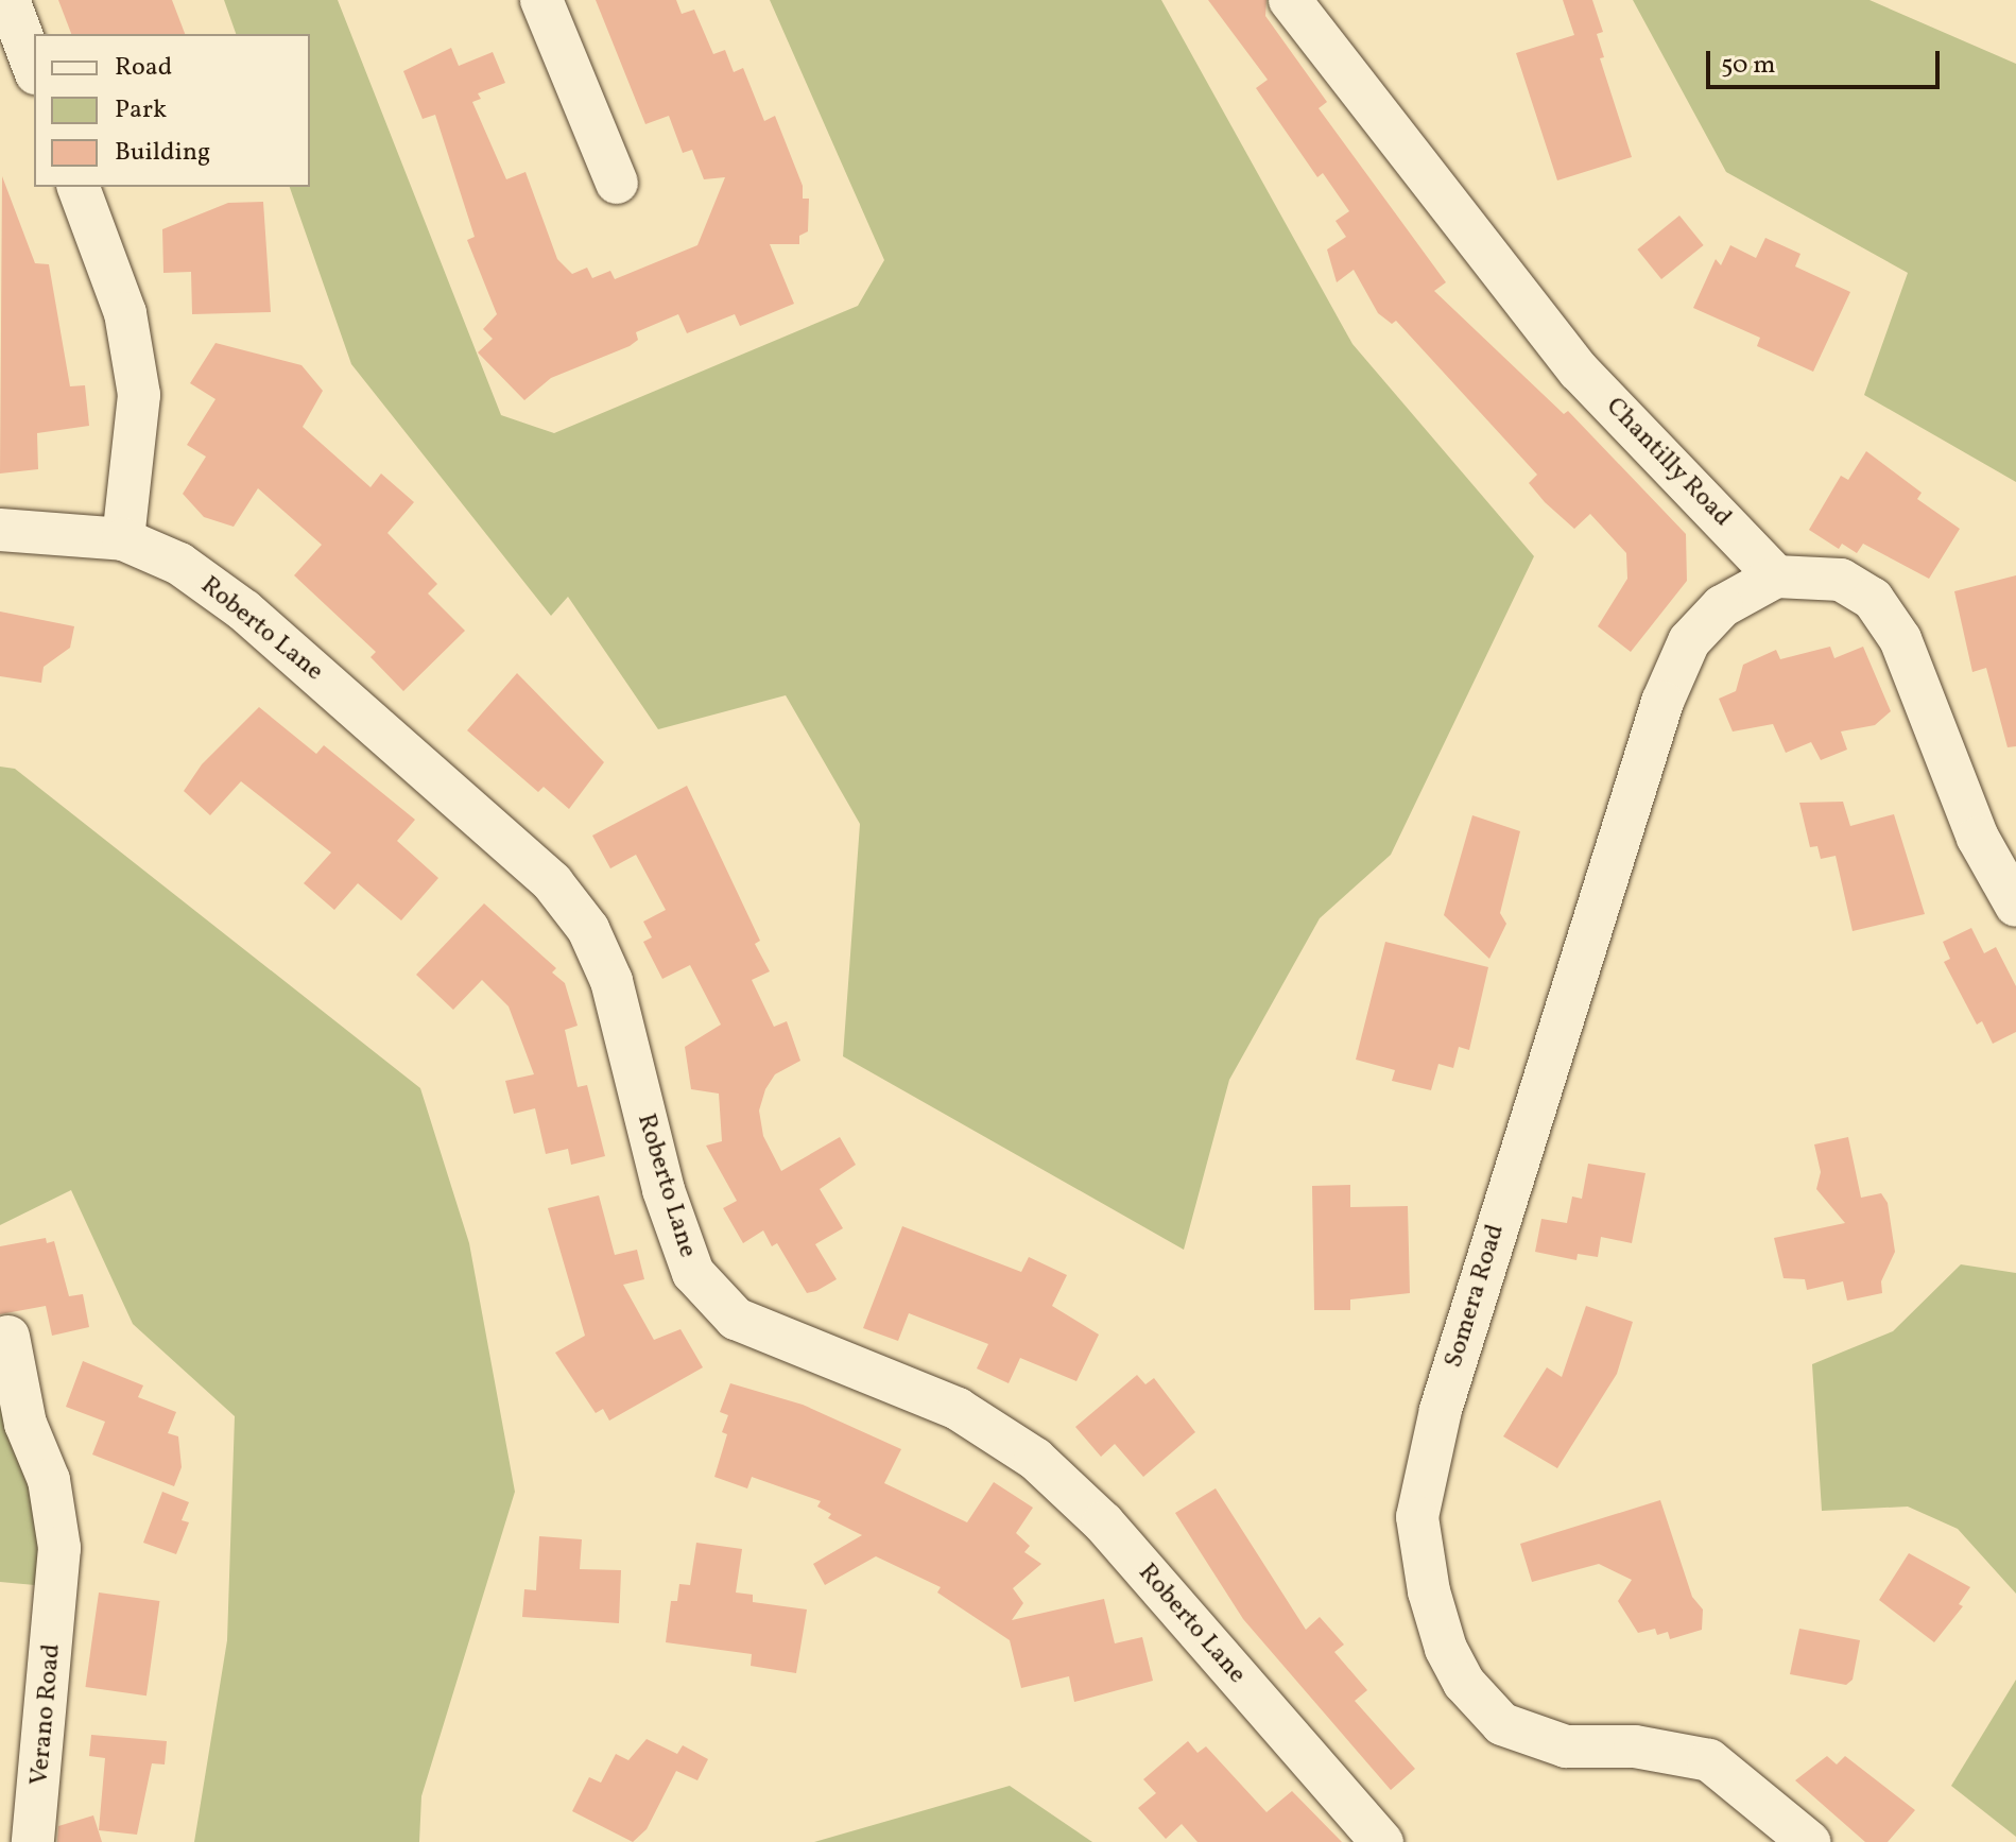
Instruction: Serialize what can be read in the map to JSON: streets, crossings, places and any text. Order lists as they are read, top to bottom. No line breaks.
{"streets":{"street":["Chantilly Road","Roberto Lane","Somera Road","Verano Road"]},"crossings":[["Chantilly Road","Somera Road"]],"legend":["Road","Park","Building"],"scale_bar":"50 m"}
